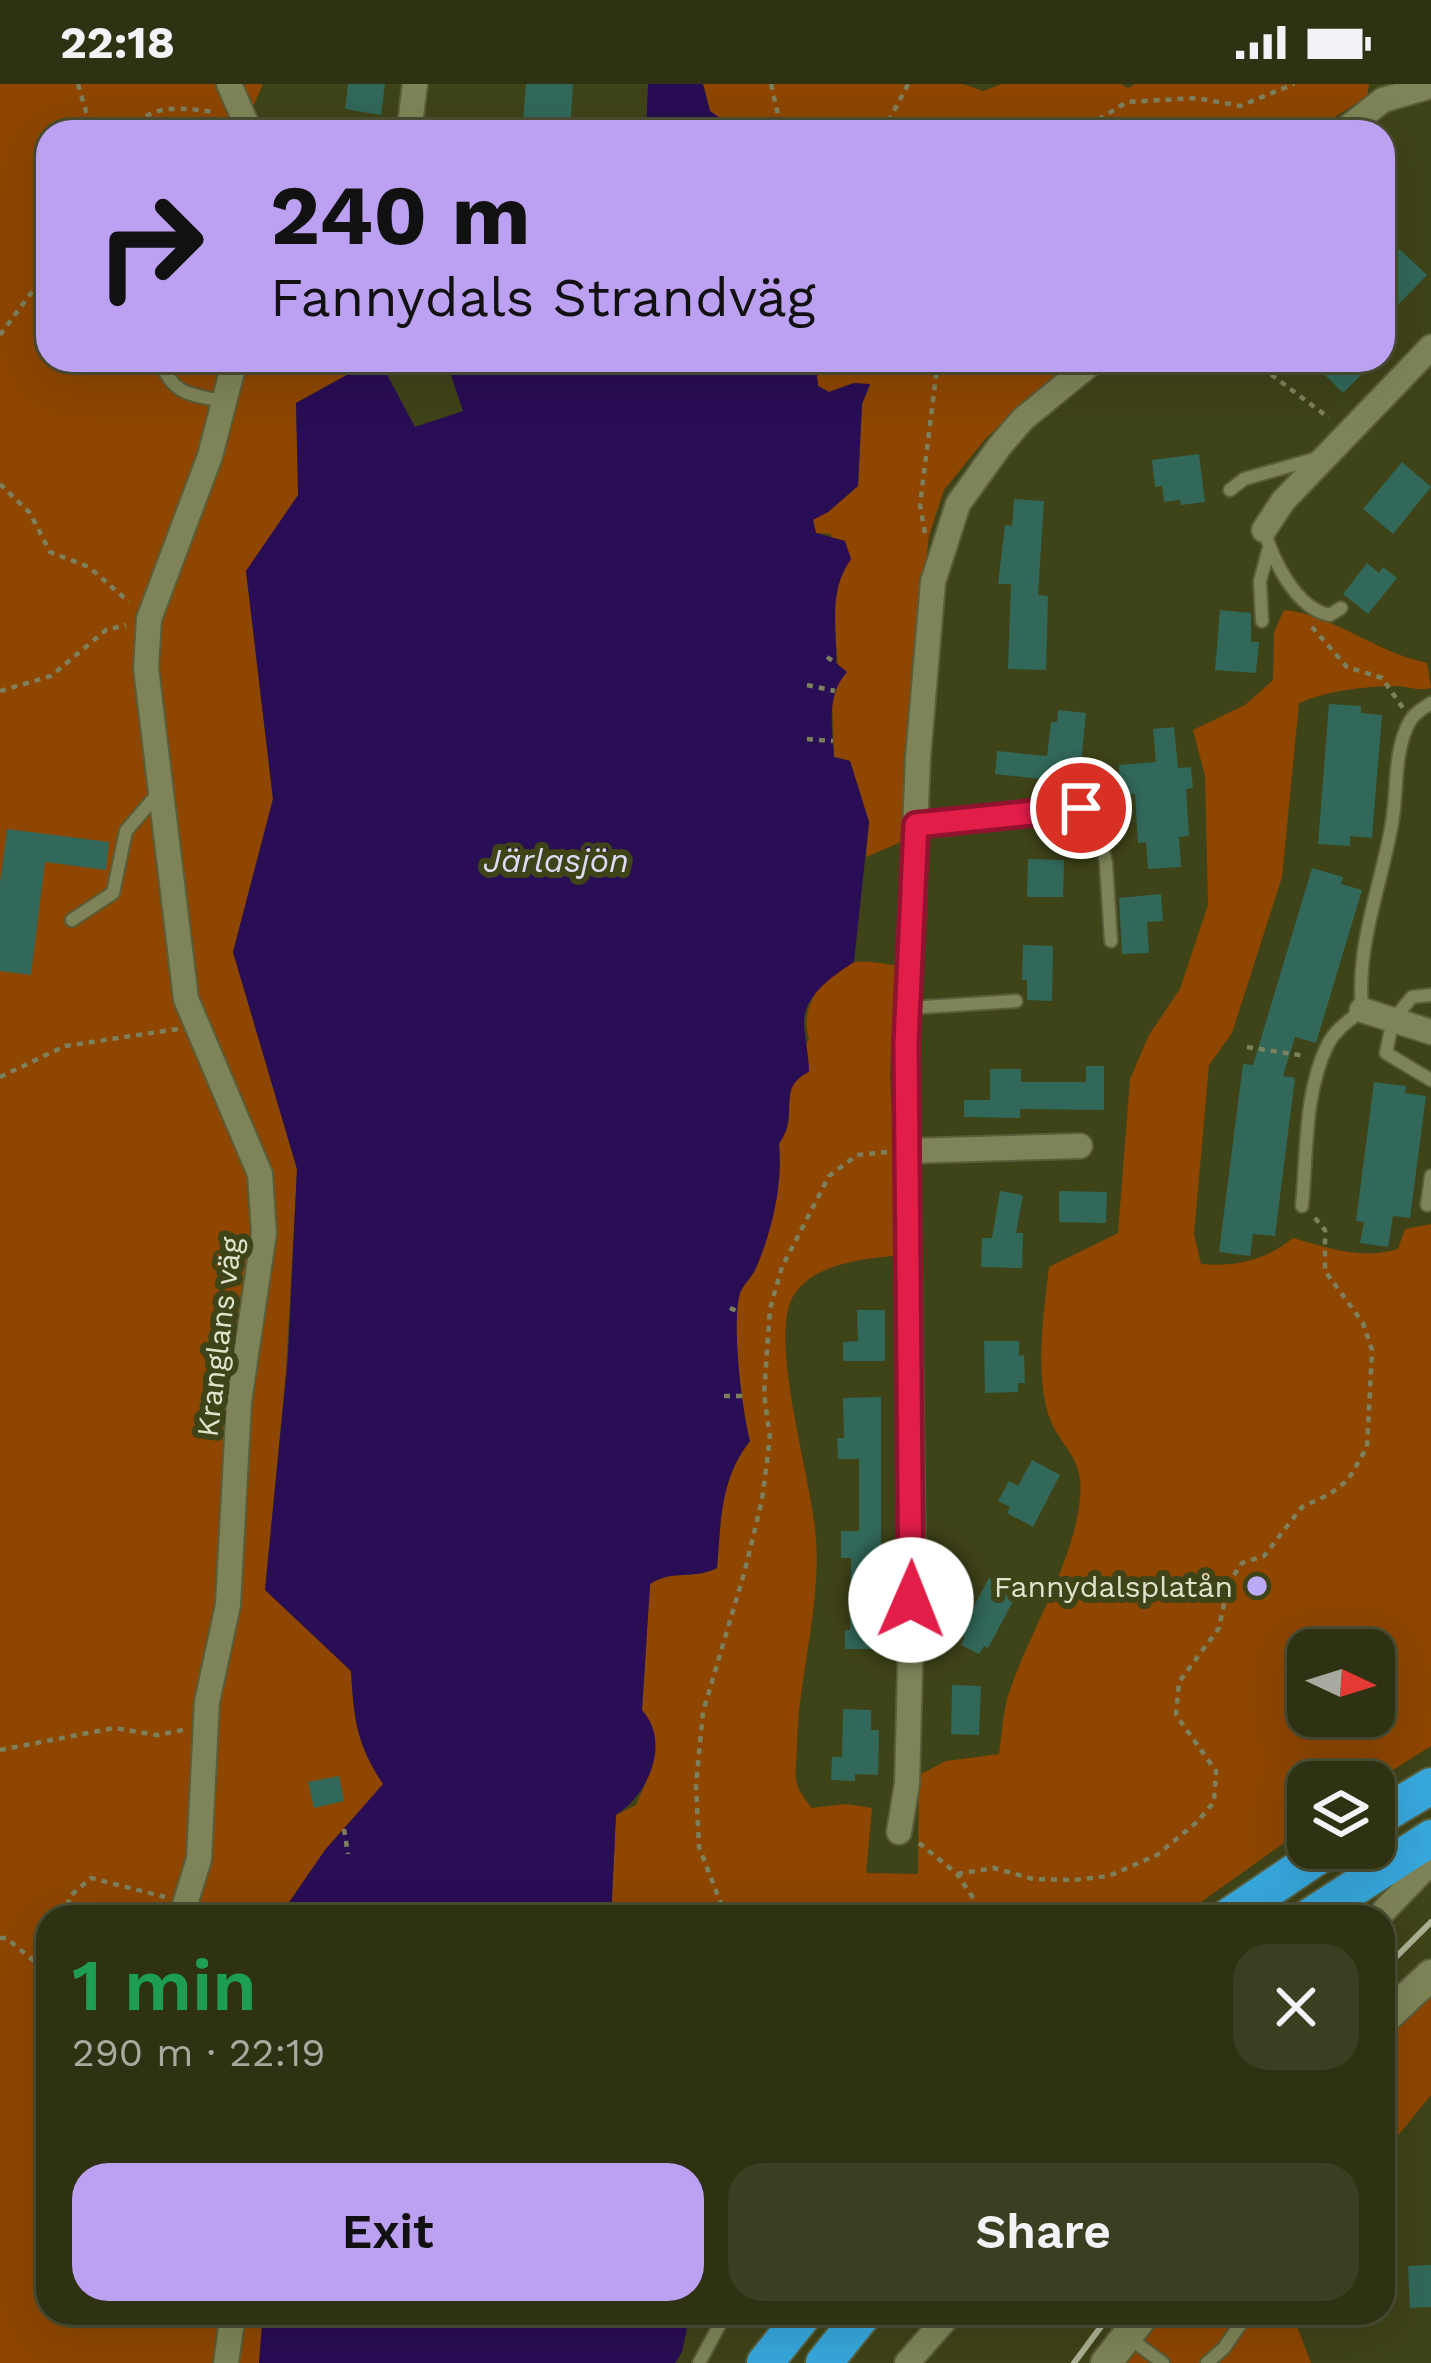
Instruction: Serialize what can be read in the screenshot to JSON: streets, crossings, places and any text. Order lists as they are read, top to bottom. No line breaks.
{"streets":{"street":["Kranglans väg"]},"water":["Järlasjön"],"places":["Fannydalsplatån"],"north":"right","page":{"status":"22:18","turn":["240 m","Fannydals Strandväg"],"heading":["1 min","290 m · 22:19"],"buttons":["Exit","Share"]}}
